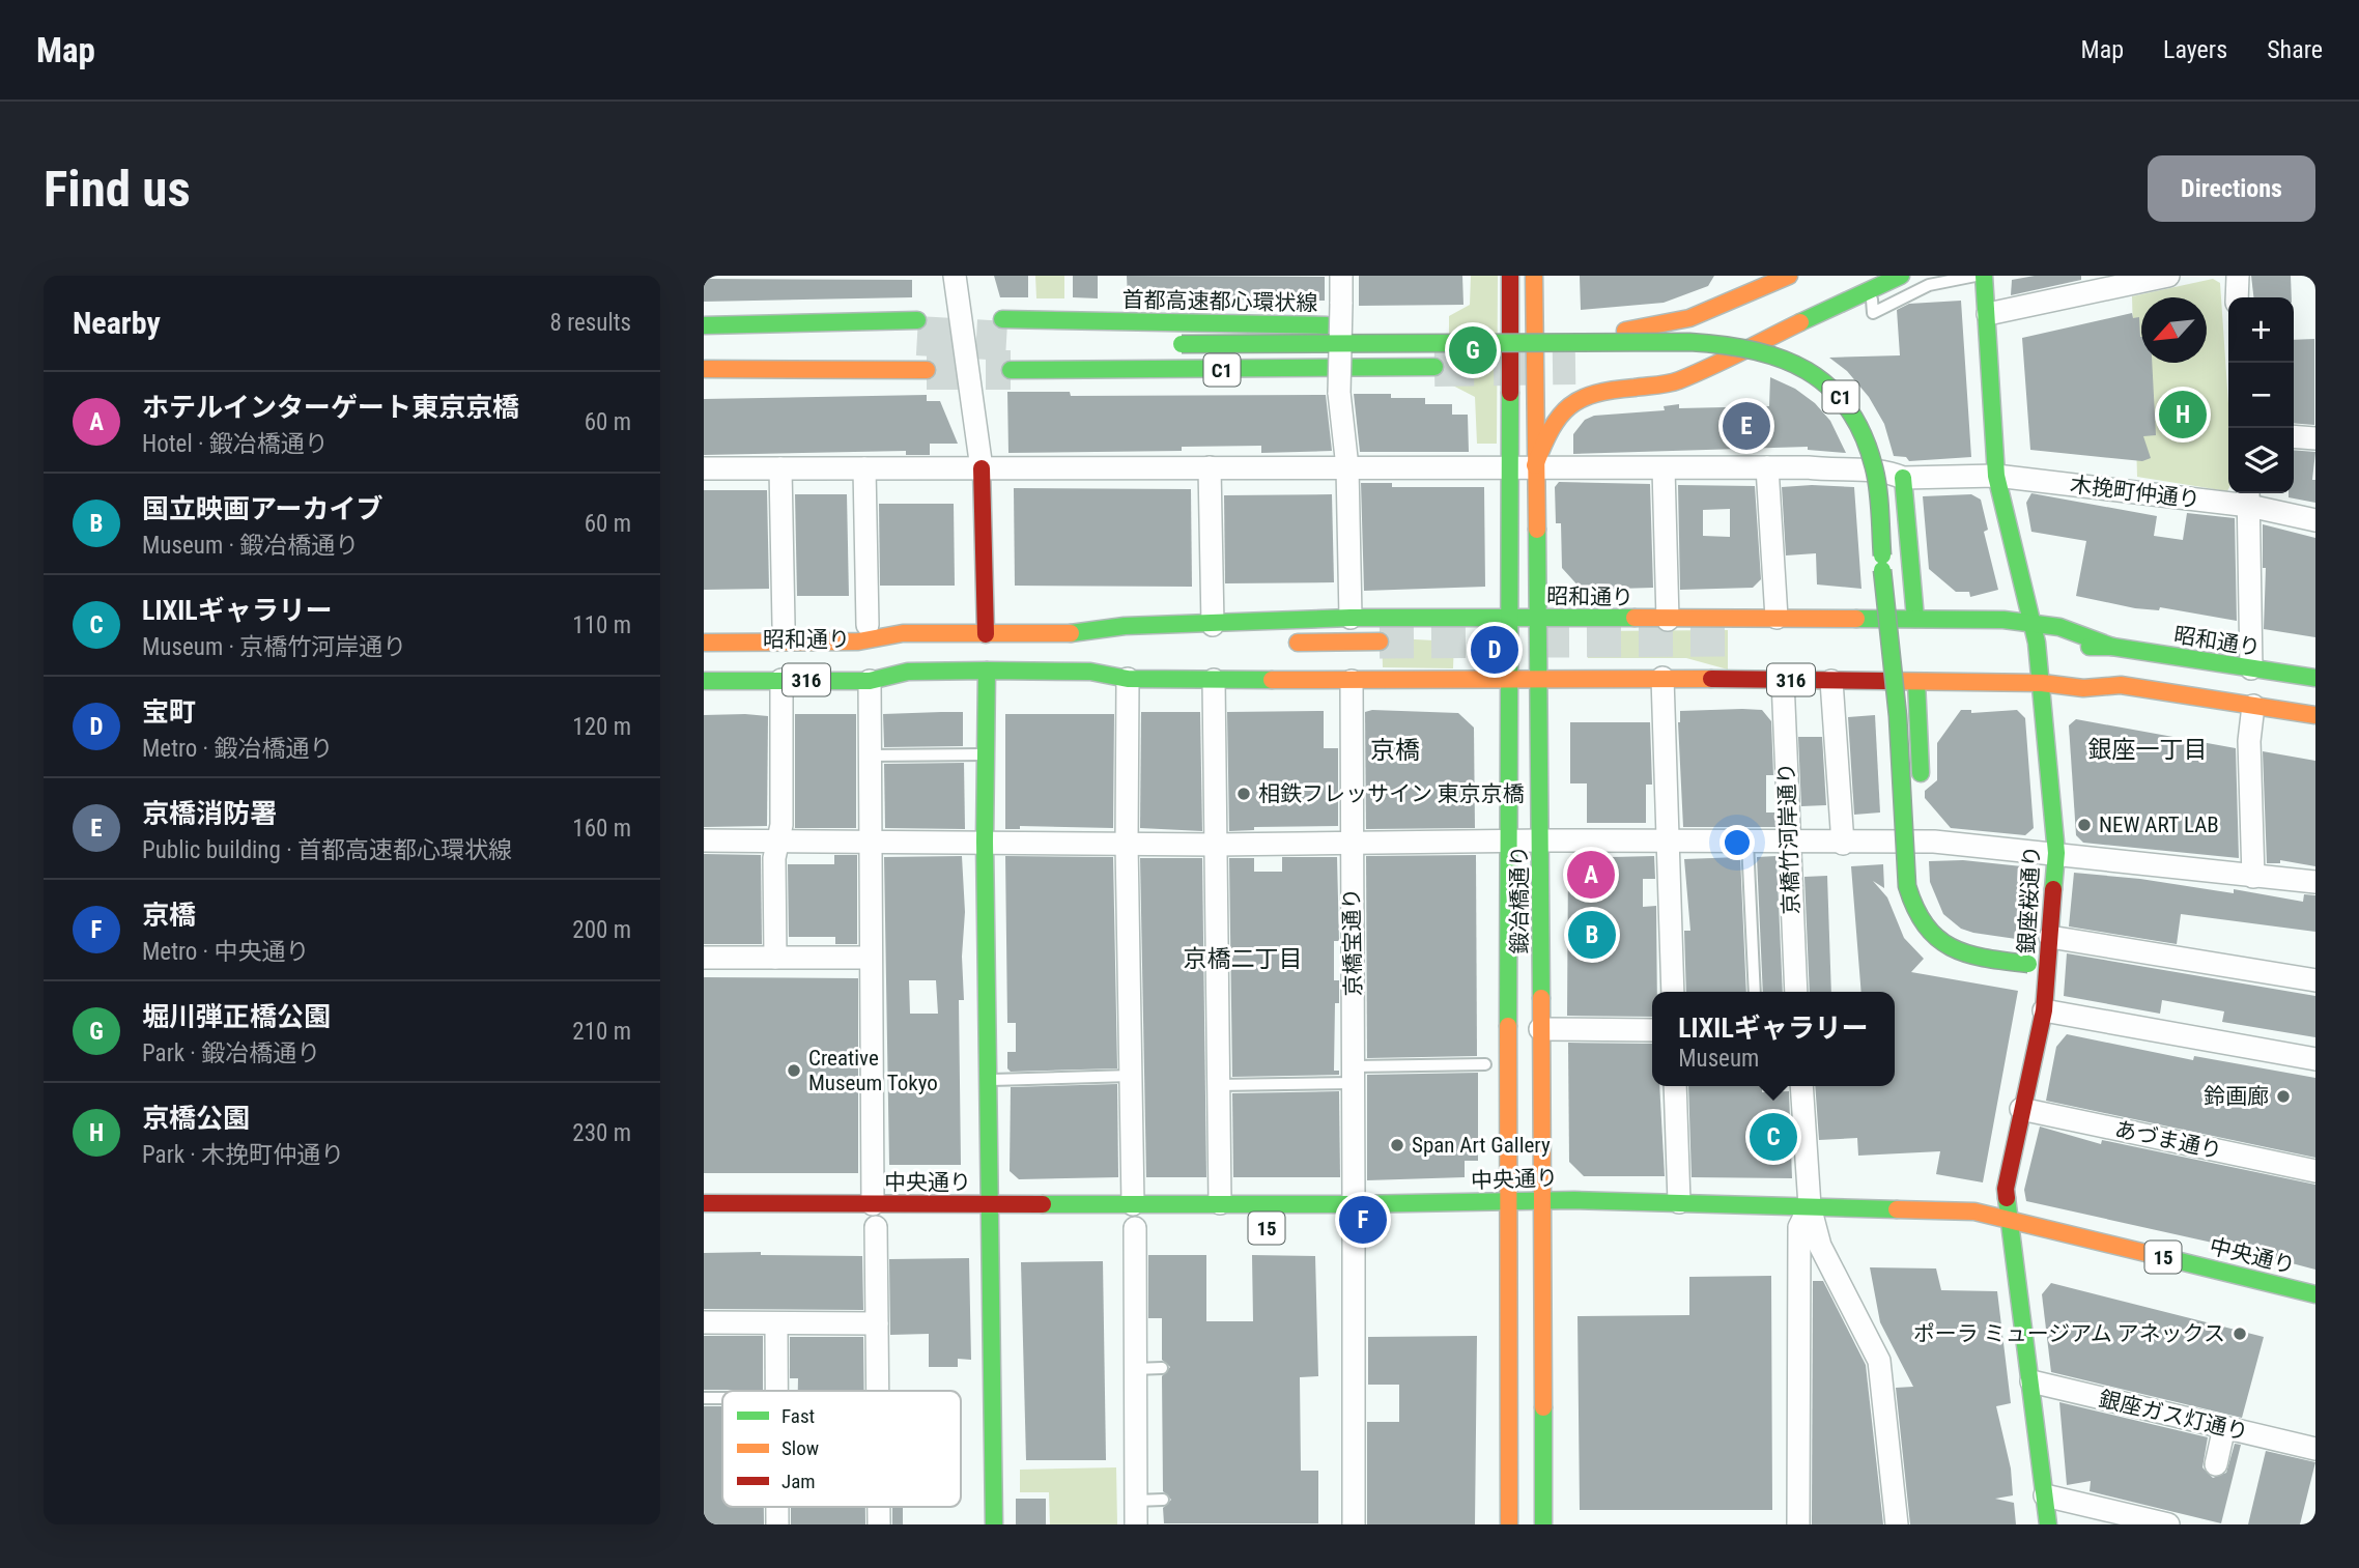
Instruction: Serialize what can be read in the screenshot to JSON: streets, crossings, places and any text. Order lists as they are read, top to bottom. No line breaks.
{"streets":{"main road":["首都高速都心環状線","C1","昭和通り","316","鍛冶橋通り","銀座桜通り","中央通り","15"],"street":["木挽町仲通り","京橋竹河岸通り","京橋宝通り","あづま通り","銀座ガス灯通り"]},"crossings":[["C1","銀座桜通り"],["木挽町仲通り","鍛冶橋通り"],["木挽町仲通り","銀座桜通り"],["昭和通り","京橋竹河岸通り"],["昭和通り","鍛冶橋通り"],["昭和通り","銀座桜通り"],["昭和通り","京橋宝通り"],["鍛冶橋通り","中央通り"],["銀座桜通り","あづま通り"],["銀座桜通り","中央通り"],["銀座桜通り","銀座ガス灯通り"],["京橋宝通り","中央通り"]],"districts":["銀座一丁目","京橋","京橋二丁目"],"places":["相鉄フレッサイン 東京京橋","NEW ART LAB","Creative Museum Tokyo","鈴画廊","Span Art Gallery","ポーラ ミュージアム アネックス"],"legend":["Fast","Slow","Jam"],"north":"bottom left","page":{"header":"Map","nav":["Map","Layers","Share"],"buttons":"Directions","title":"Find us","heading":["Nearby","8 results"],"map_buttons":["+","−"],"pins":["G","H","E","D","A","B","C","F"],"list":[{"mark":"A","name":"ホテルインターゲート東京京橋","note":"Hotel · 鍛冶橋通り","value":"60 m"},{"mark":"B","name":"国立映画アーカイブ","note":"Museum · 鍛冶橋通り","value":"60 m"},{"mark":"C","name":"LIXILギャラリー","note":"Museum · 京橋竹河岸通り","value":"110 m"},{"mark":"D","name":"宝町","note":"Metro · 鍛冶橋通り","value":"120 m"},{"mark":"E","name":"京橋消防署","note":"Public building · 首都高速都心環状線","value":"160 m"},{"mark":"F","name":"京橋","note":"Metro · 中央通り","value":"200 m"},{"mark":"G","name":"堀川弾正橋公園","note":"Park · 鍛冶橋通り","value":"210 m"},{"mark":"H","name":"京橋公園","note":"Park · 木挽町仲通り","value":"230 m"}],"popup":["LIXILギャラリー","Museum"]}}
